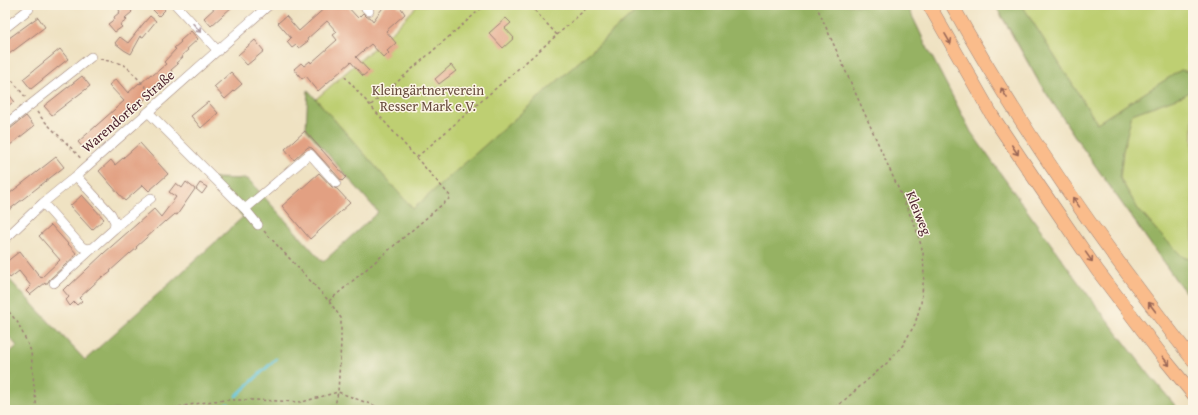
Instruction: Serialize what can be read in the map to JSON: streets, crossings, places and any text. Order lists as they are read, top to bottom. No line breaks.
{"streets":{"street":["Warendorfer Straße"],"path":["Kleiweg"]},"parks":["Kleingärtnerverein Resser Mark e.V."]}
